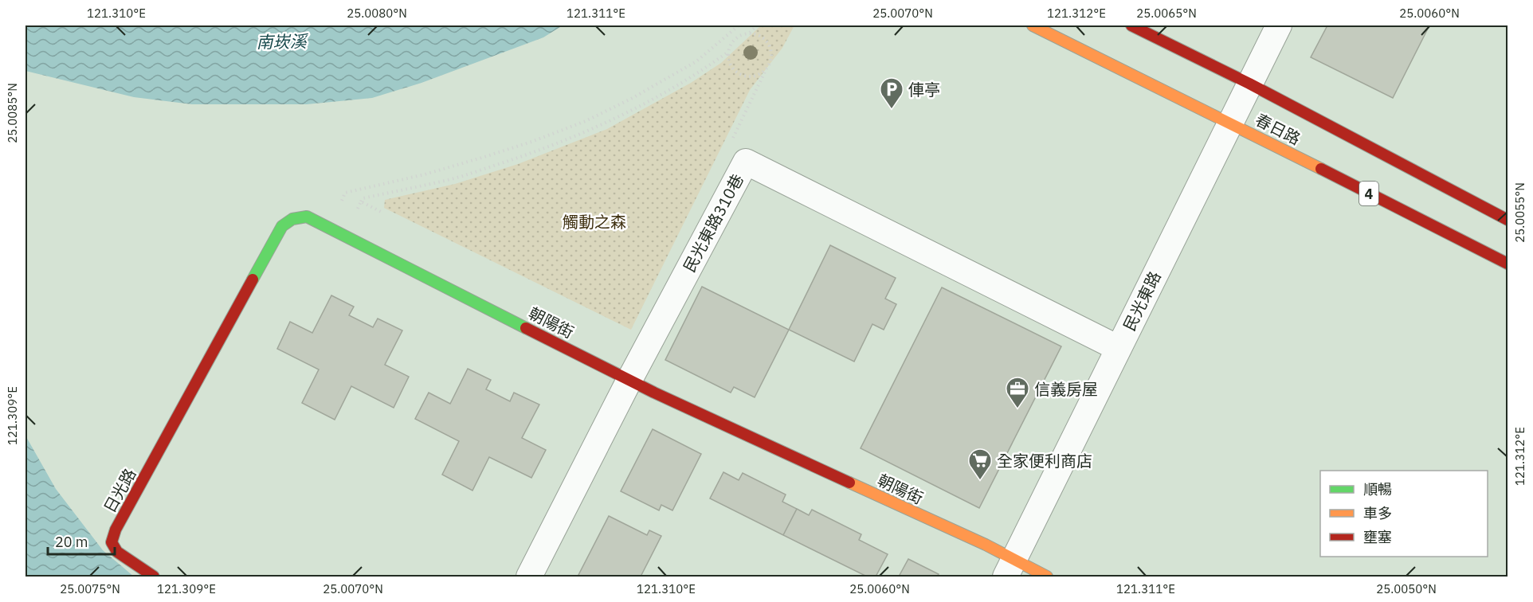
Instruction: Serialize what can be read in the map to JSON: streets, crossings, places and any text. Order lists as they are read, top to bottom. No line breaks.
{"streets":{"street":["春日路","4","民光東路310巷","民光東路","朝陽街","日光路"]},"crossings":[["春日路","民光東路"],["民光東路310巷","民光東路"],["民光東路310巷","朝陽街"],["民光東路","朝陽街"],["朝陽街","日光路"]],"water":["南崁溪"],"parks":["觸動之森"],"places":{"parking":["俥亭"],"office":["信義房屋"],"supermarket":["全家便利商店"]},"legend":["順暢","車多","壅塞"],"scale_bar":"20 m","coordinates":["121.310°E","25.0080°N","121.311°E","25.0070°N","121.312°E","25.0065°N","25.0060°N","25.0085°N","25.0055°N","121.309°E","25.0075°N","25.0050°N"]}
